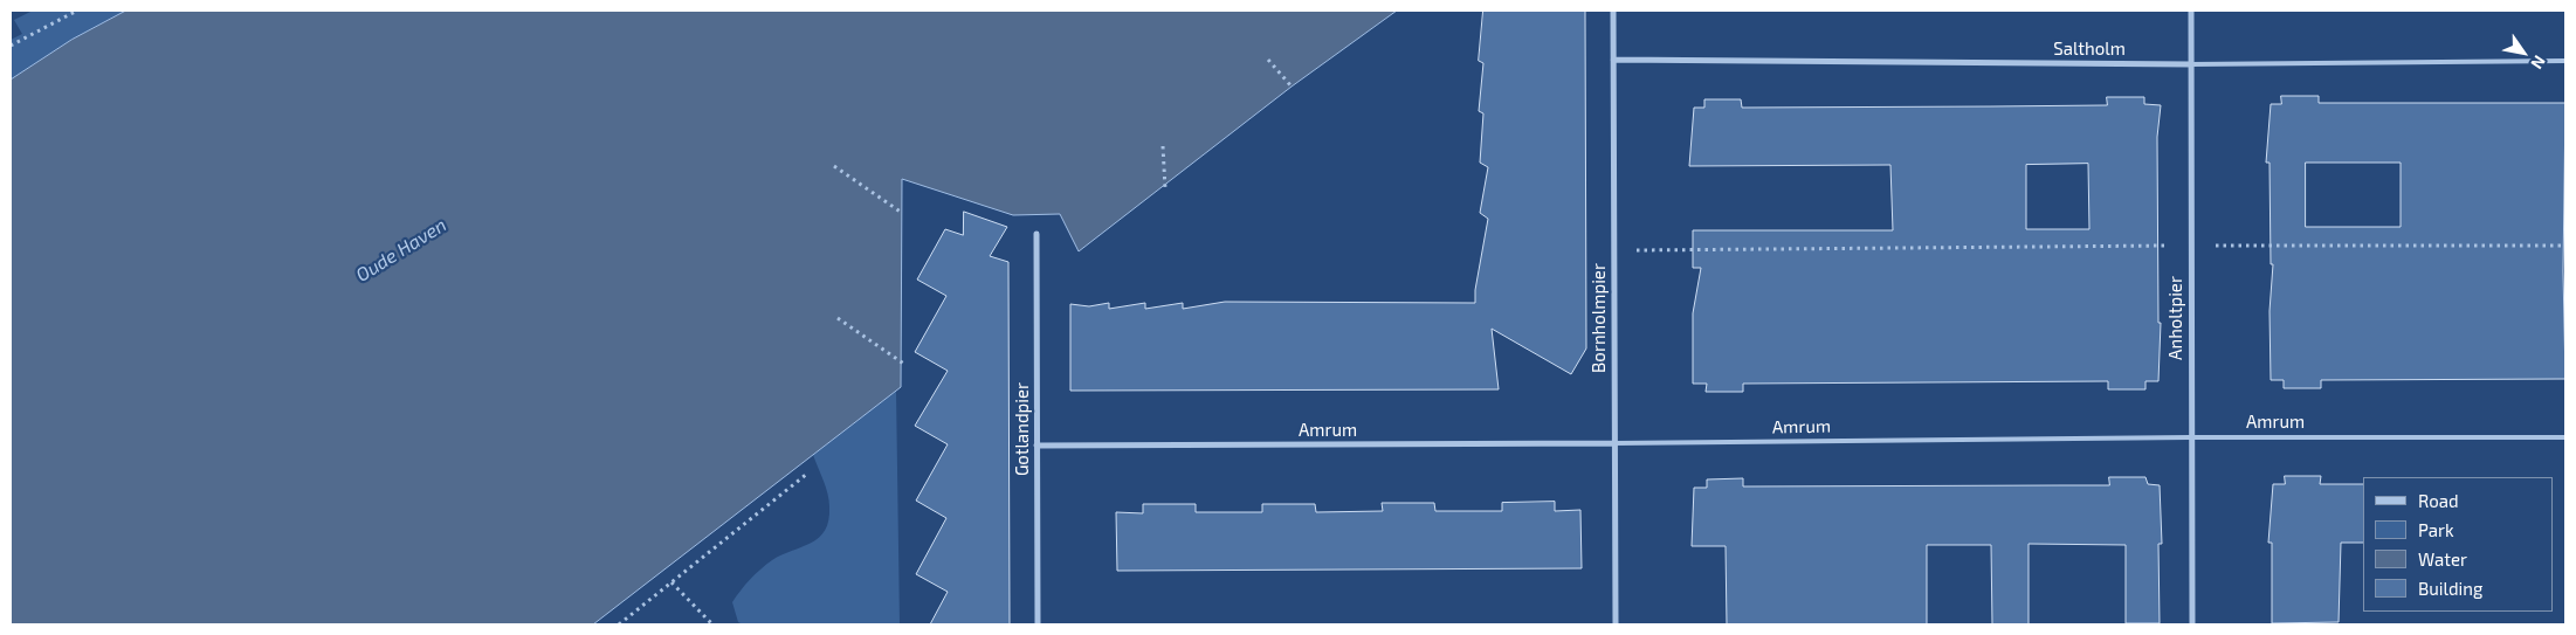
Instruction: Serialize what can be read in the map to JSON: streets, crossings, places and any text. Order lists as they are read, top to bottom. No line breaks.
{"streets":{"street":["Saltholm","Bornholmpier","Anholtpier","Amrum","Gotlandpier"]},"crossings":[["Saltholm","Bornholmpier"],["Saltholm","Anholtpier"],["Bornholmpier","Amrum"],["Anholtpier","Amrum"],["Amrum","Gotlandpier"]],"water":["Oude Haven"],"legend":["Road","Park","Water","Building"],"north":"bottom right"}
